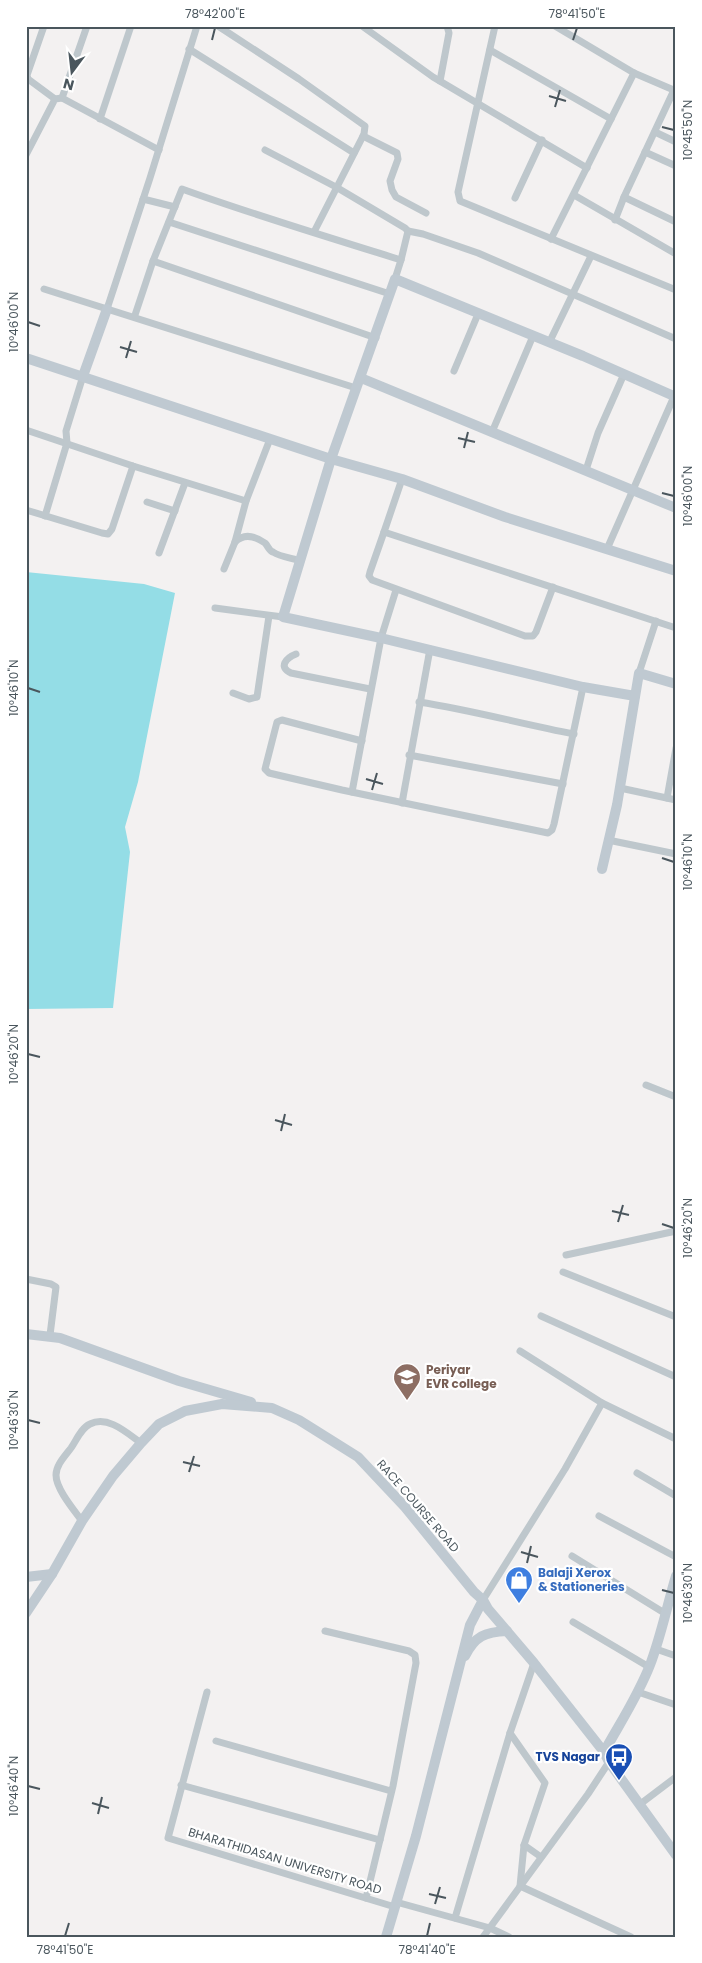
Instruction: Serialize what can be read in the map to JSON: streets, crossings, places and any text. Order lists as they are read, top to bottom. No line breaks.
{"streets":{"street":["RACE COURSE ROAD","BHARATHIDASAN UNIVERSITY ROAD"]},"places":{"school or university":["Periyar EVR college"],"shop":["Balaji Xerox & Stationeries"],"bus stop":["TVS Nagar"]},"north":"bottom","coordinates":["78°42'00\"E","78°41'50\"E","10°45'50\"N","10°46'00\"N","10°46'10\"N","10°46'20\"N","10°46'30\"N","10°46'40\"N","78°41'40\"E"]}
